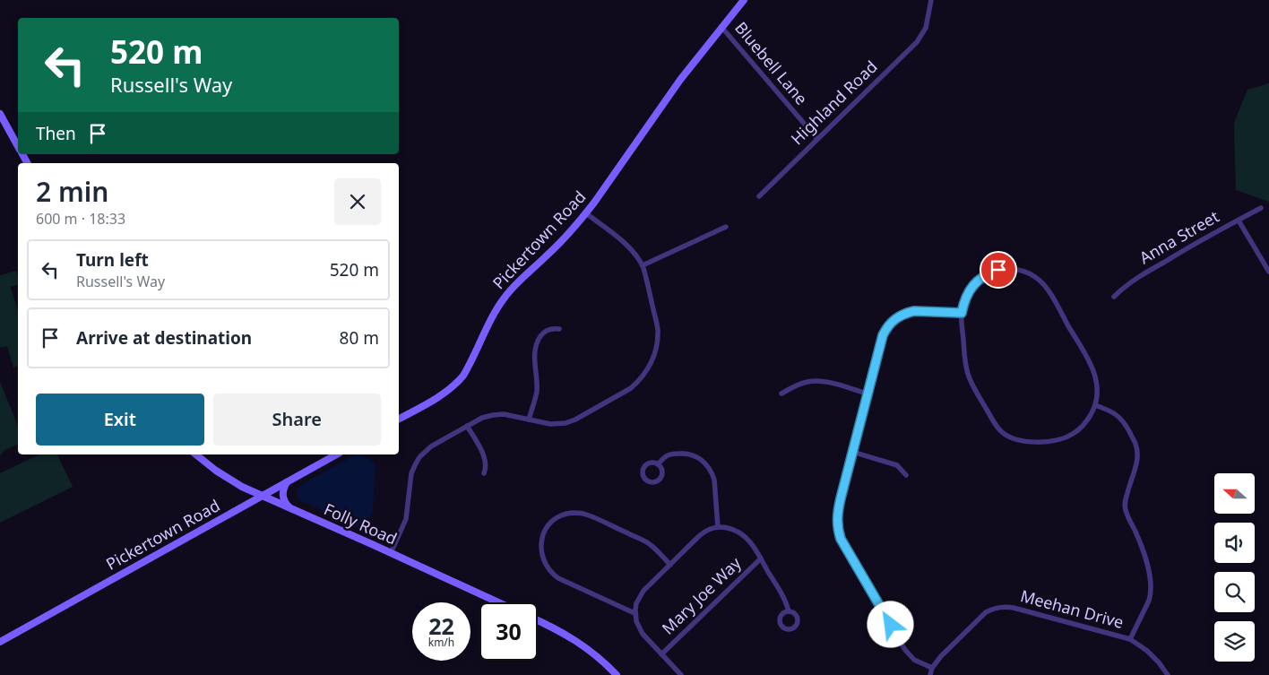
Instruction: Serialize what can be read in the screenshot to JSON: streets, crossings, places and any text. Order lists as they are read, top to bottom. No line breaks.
{"streets":{"street":["Bluebell Lane","Highland Road","Anna Street","Pickertown Road","Folly Road","Mary Joe Way","Meehan Drive"]},"crossings":[["Bluebell Lane","Highland Road"],["Bluebell Lane","Pickertown Road"],["Pickertown Road","Folly Road"]],"north":"left","page":{"turn":["520 m","Russell's Way"],"then":"Then","heading":["2 min","600 m · 18:33"],"list":[{"name":"Turn left","note":"Russell's Way","value":"520 m"},{"name":"Arrive at destination","value":"80 m"}],"buttons":["Exit","Share"],"speed":"22 km/h","limit":"30"}}
